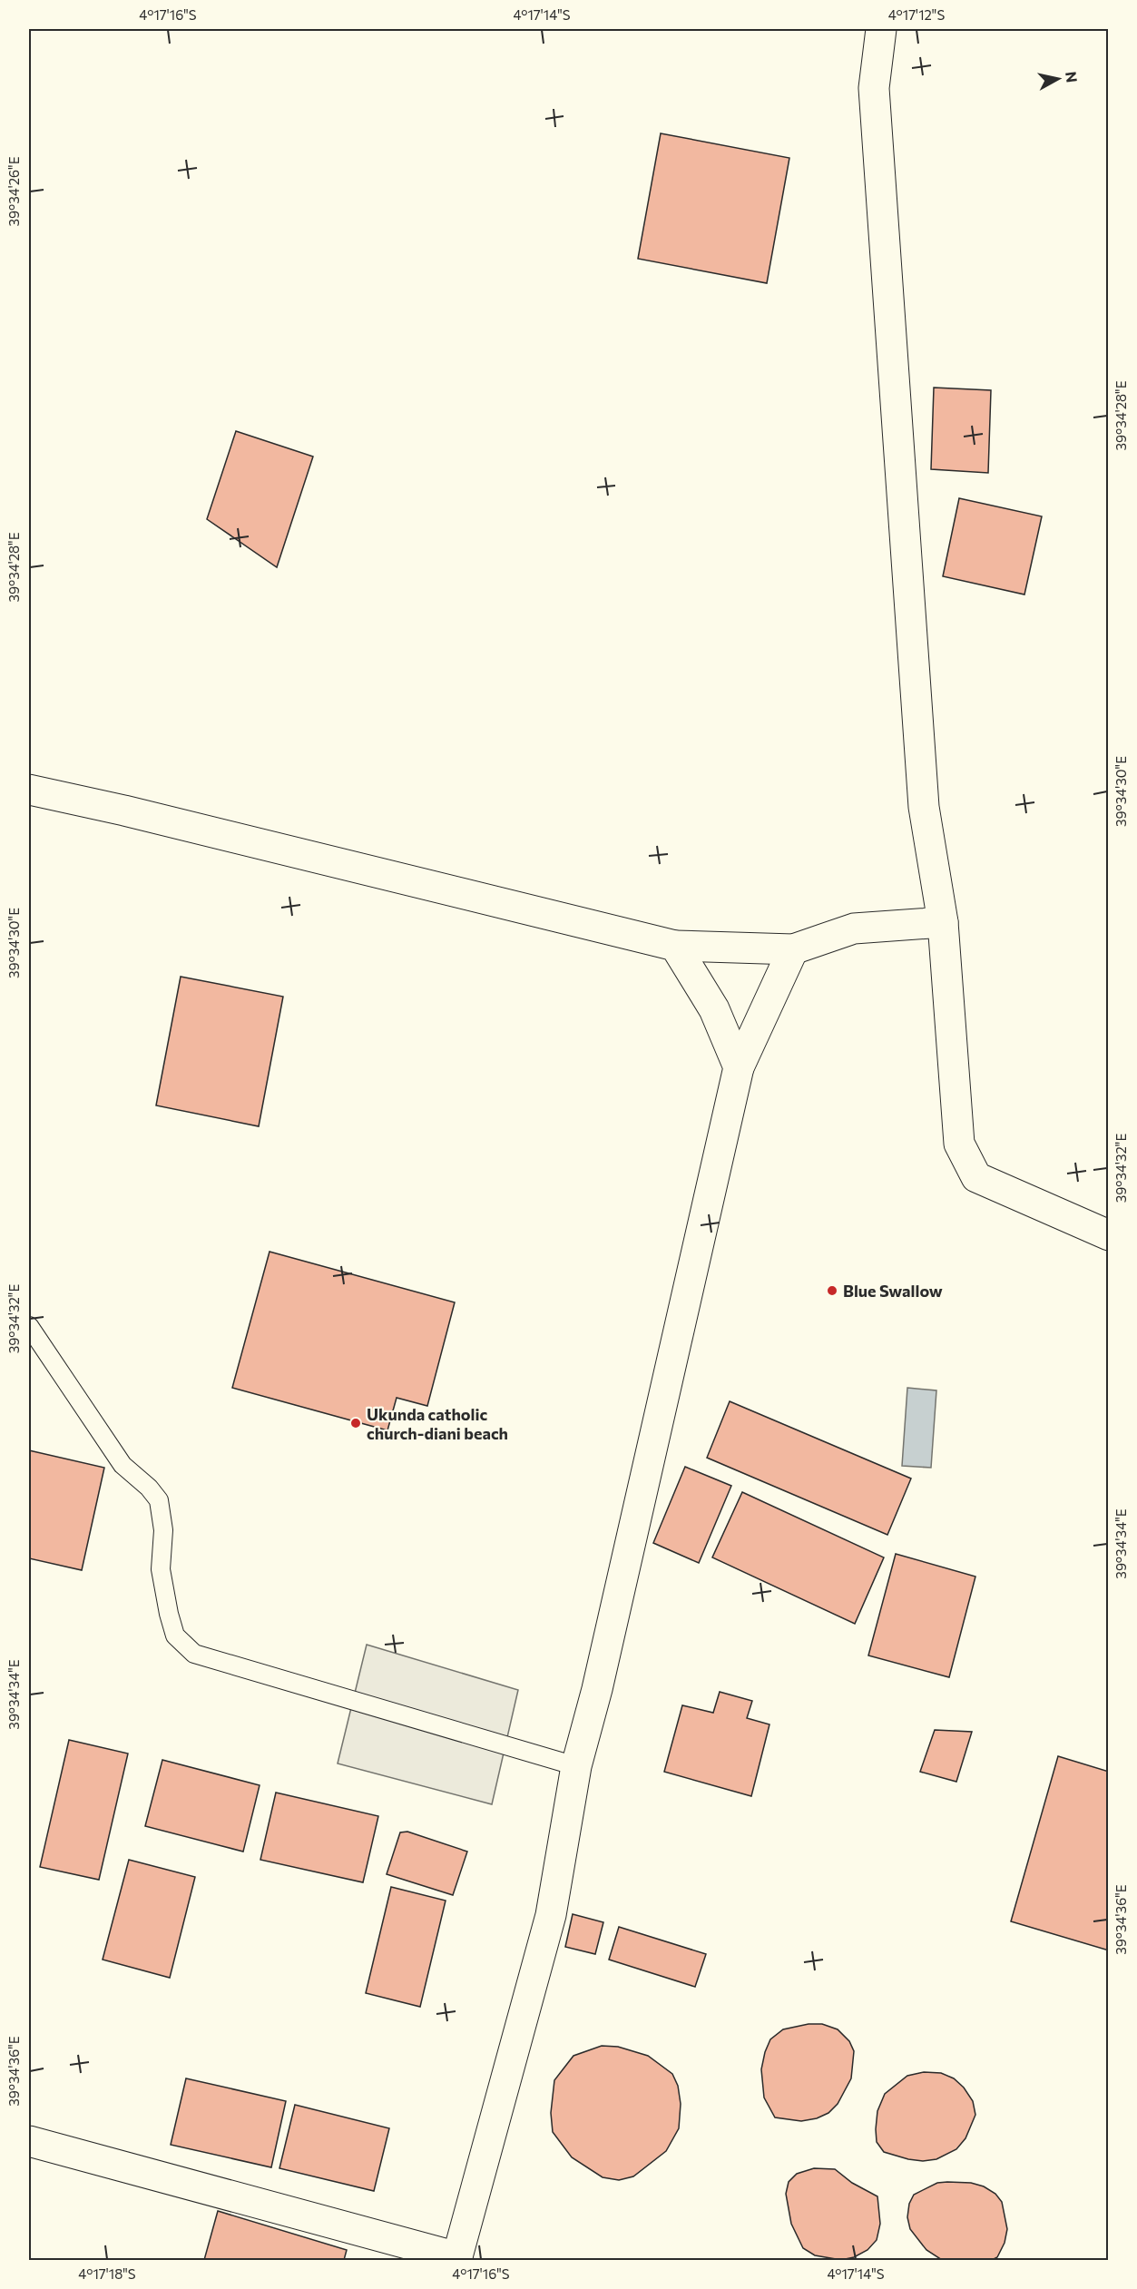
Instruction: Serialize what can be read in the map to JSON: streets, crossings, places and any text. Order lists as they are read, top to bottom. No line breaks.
{"places":["Blue Swallow","Ukunda catholic church-diani beach"],"north":"right","coordinates":["4°17'16\"S","4°17'14\"S","4°17'12\"S","39°34'26\"E","39°34'28\"E","39°34'30\"E","39°34'32\"E","39°34'34\"E","39°34'36\"E","4°17'18\"S"]}
